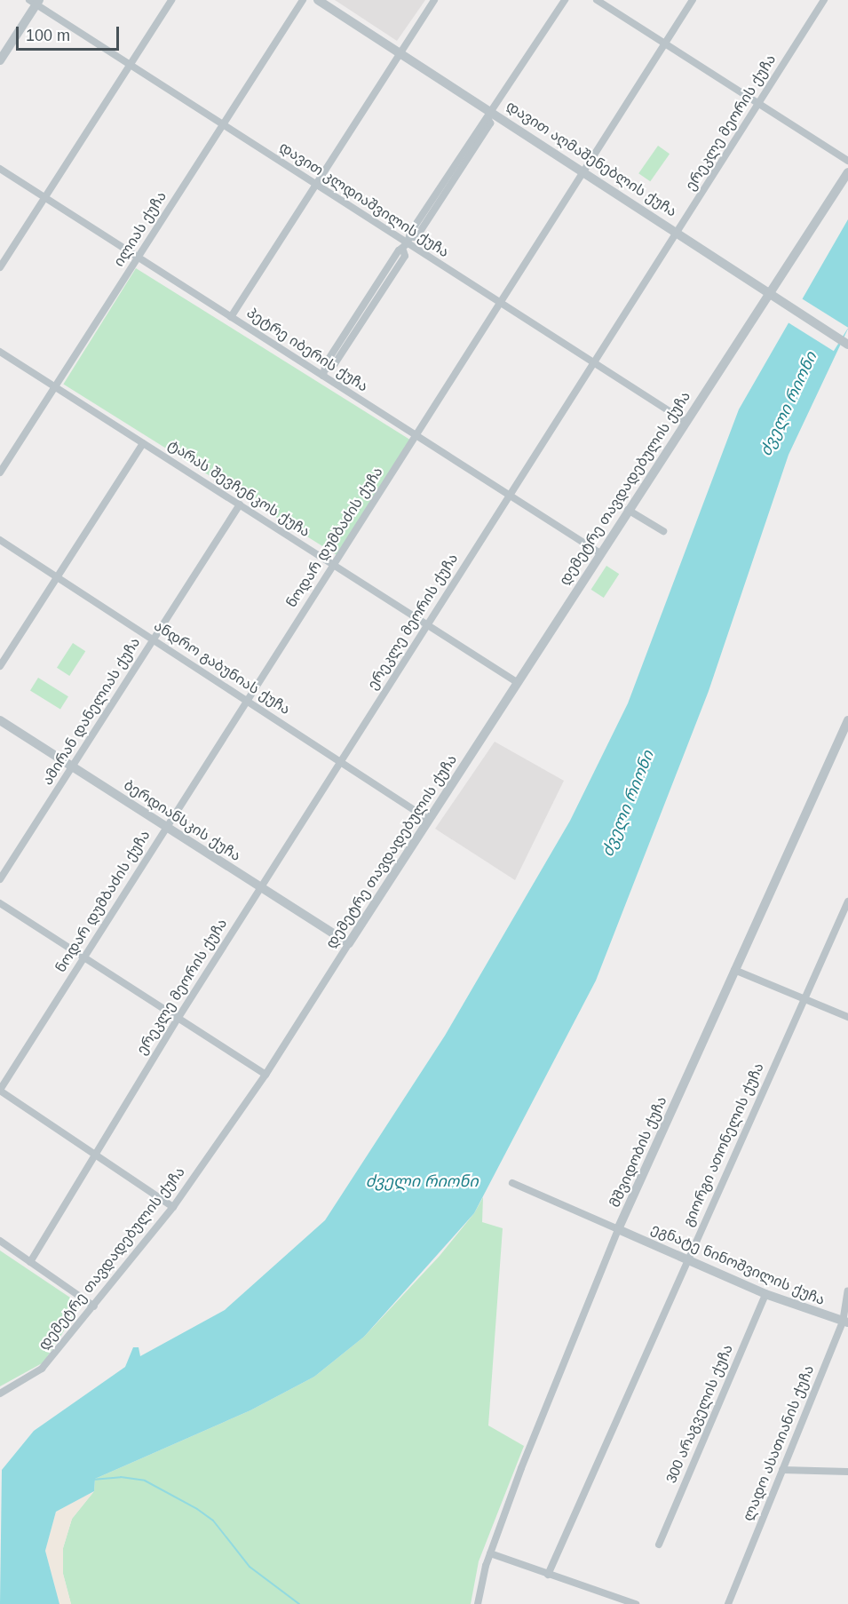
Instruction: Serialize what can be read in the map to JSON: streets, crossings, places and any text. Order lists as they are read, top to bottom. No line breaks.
{"streets":{"street":["ერეკლე მეორის ქუჩა","დავით აღმაშენებლის ქუჩა","დავით კლდიაშვილის ქუჩა","ილიას ქუჩა","პეტრე იბერის ქუჩა","ტარას შევჩენკოს ქუჩა","დემეტრე თავდადებულის ქუჩა","ნოდარ დუმბაძის ქუჩა","ანდრო გაბუნიას ქუჩა","ამირან დანელიას ქუჩა","ბერდიანსკის ქუჩა","გიორგი ათონელის ქუჩა","მშვიდობის ქუჩა","ეგნატე ნინოშვილის ქუჩა","300 არაგველის ქუჩა","ლადო ასათიანის ქუჩა"]},"crossings":[["ერეკლე მეორის ქუჩა","დავით აღმაშენებლის ქუჩა"],["ერეკლე მეორის ქუჩა","დავით კლდიაშვილის ქუჩა"],["ერეკლე მეორის ქუჩა","პეტრე იბერის ქუჩა"],["ერეკლე მეორის ქუჩა","ტარას შევჩენკოს ქუჩა"],["ერეკლე მეორის ქუჩა","ანდრო გაბუნიას ქუჩა"],["ერეკლე მეორის ქუჩა","ბერდიანსკის ქუჩა"],["დავით აღმაშენებლის ქუჩა","დემეტრე თავდადებულის ქუჩა"],["დავით აღმაშენებლის ქუჩა","ნოდარ დუმბაძის ქუჩა"],["დავით კლდიაშვილის ქუჩა","ილიას ქუჩა"],["დავით კლდიაშვილის ქუჩა","დემეტრე თავდადებულის ქუჩა"],["დავით კლდიაშვილის ქუჩა","ნოდარ დუმბაძის ქუჩა"],["ილიას ქუჩა","პეტრე იბერის ქუჩა"],["ილიას ქუჩა","ტარას შევჩენკოს ქუჩა"],["პეტრე იბერის ქუჩა","დემეტრე თავდადებულის ქუჩა"],["პეტრე იბერის ქუჩა","ნოდარ დუმბაძის ქუჩა"],["ტარას შევჩენკოს ქუჩა","დემეტრე თავდადებულის ქუჩა"],["ტარას შევჩენკოს ქუჩა","ნოდარ დუმბაძის ქუჩა"],["ტარას შევჩენკოს ქუჩა","ამირან დანელიას ქუჩა"],["დემეტრე თავდადებულის ქუჩა","ანდრო გაბუნიას ქუჩა"],["დემეტრე თავდადებულის ქუჩა","ბერდიანსკის ქუჩა"],["ნოდარ დუმბაძის ქუჩა","ანდრო გაბუნიას ქუჩა"],["ნოდარ დუმბაძის ქუჩა","ბერდიანსკის ქუჩა"],["ანდრო გაბუნიას ქუჩა","ამირან დანელიას ქუჩა"],["ამირან დანელიას ქუჩა","ბერდიანსკის ქუჩა"],["გიორგი ათონელის ქუჩა","ეგნატე ნინოშვილის ქუჩა"],["მშვიდობის ქუჩა","ეგნატე ნინოშვილის ქუჩა"],["ეგნატე ნინოშვილის ქუჩა","300 არაგველის ქუჩა"],["ეგნატე ნინოშვილის ქუჩა","ლადო ასათიანის ქუჩა"]],"water":["ძველი რიონი"],"scale_bar":"100 m"}
